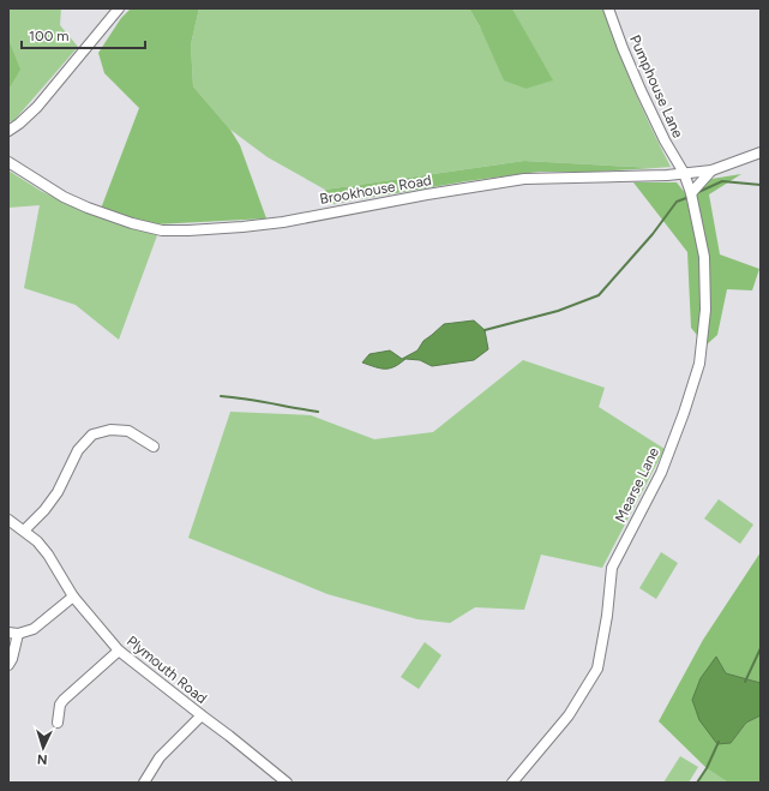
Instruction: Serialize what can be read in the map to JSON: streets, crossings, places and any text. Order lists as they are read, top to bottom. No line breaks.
{"streets":{"street":["Pumphouse Lane","Brookhouse Road","Mearse Lane","Plymouth Road"]},"crossings":[["Pumphouse Lane","Brookhouse Road"],["Pumphouse Lane","Mearse Lane"],["Brookhouse Road","Mearse Lane"]],"scale_bar":"100 m","north":"bottom"}
